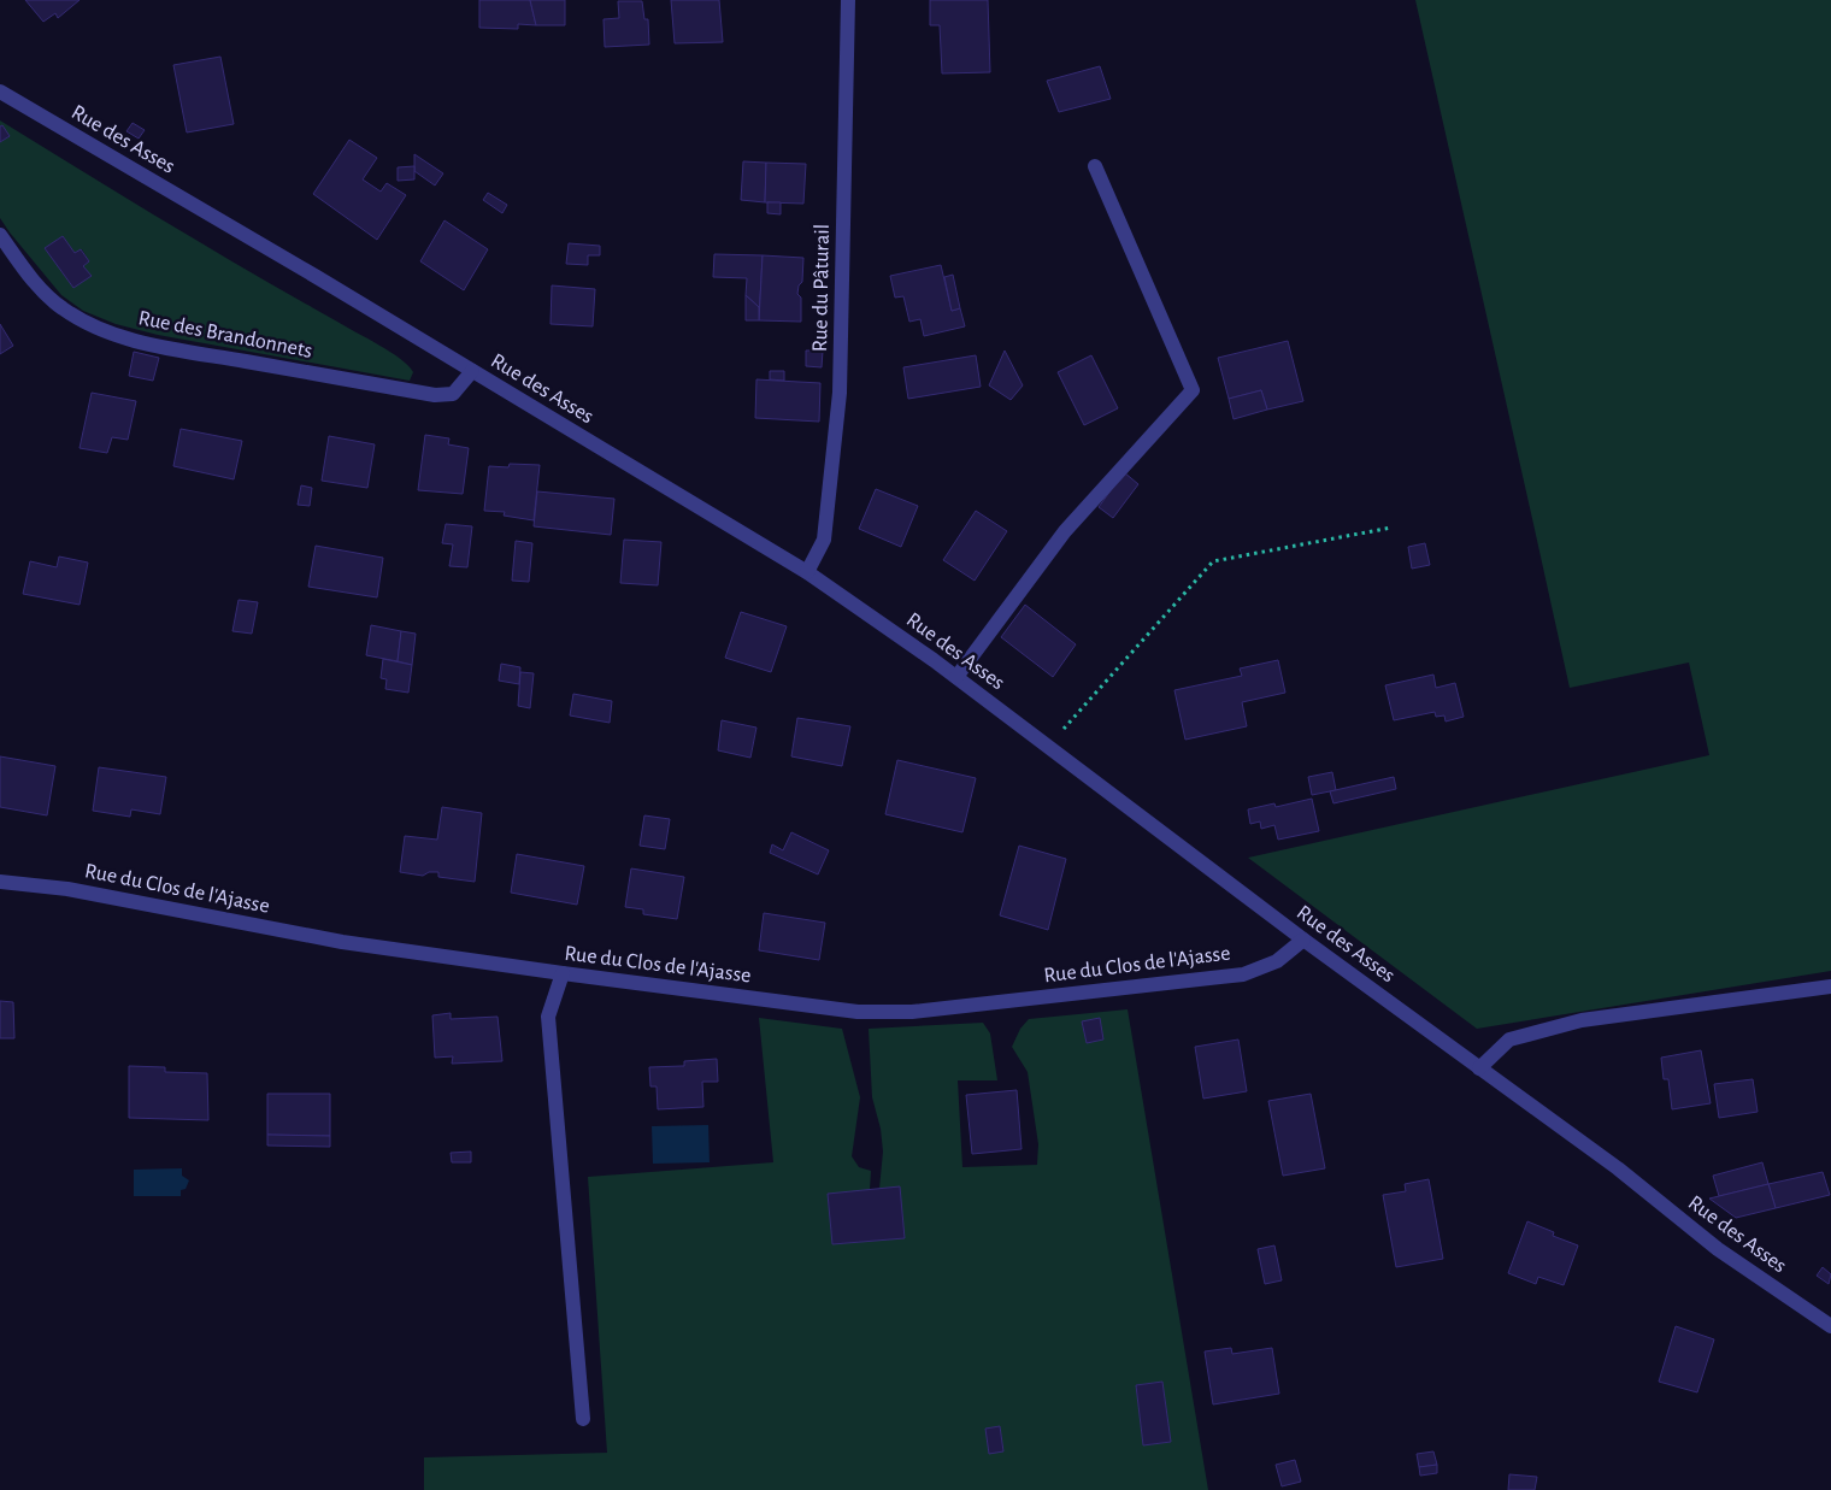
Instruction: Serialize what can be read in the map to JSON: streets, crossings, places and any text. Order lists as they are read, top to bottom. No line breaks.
{"streets":{"street":["Rue des Asses","Rue du Pâturail","Rue des Brandonnets","Rue du Clos de l'Ajasse"]},"crossings":[["Rue des Asses","Rue du Pâturail"],["Rue des Asses","Rue des Brandonnets"],["Rue des Asses","Rue du Clos de l'Ajasse"]]}
